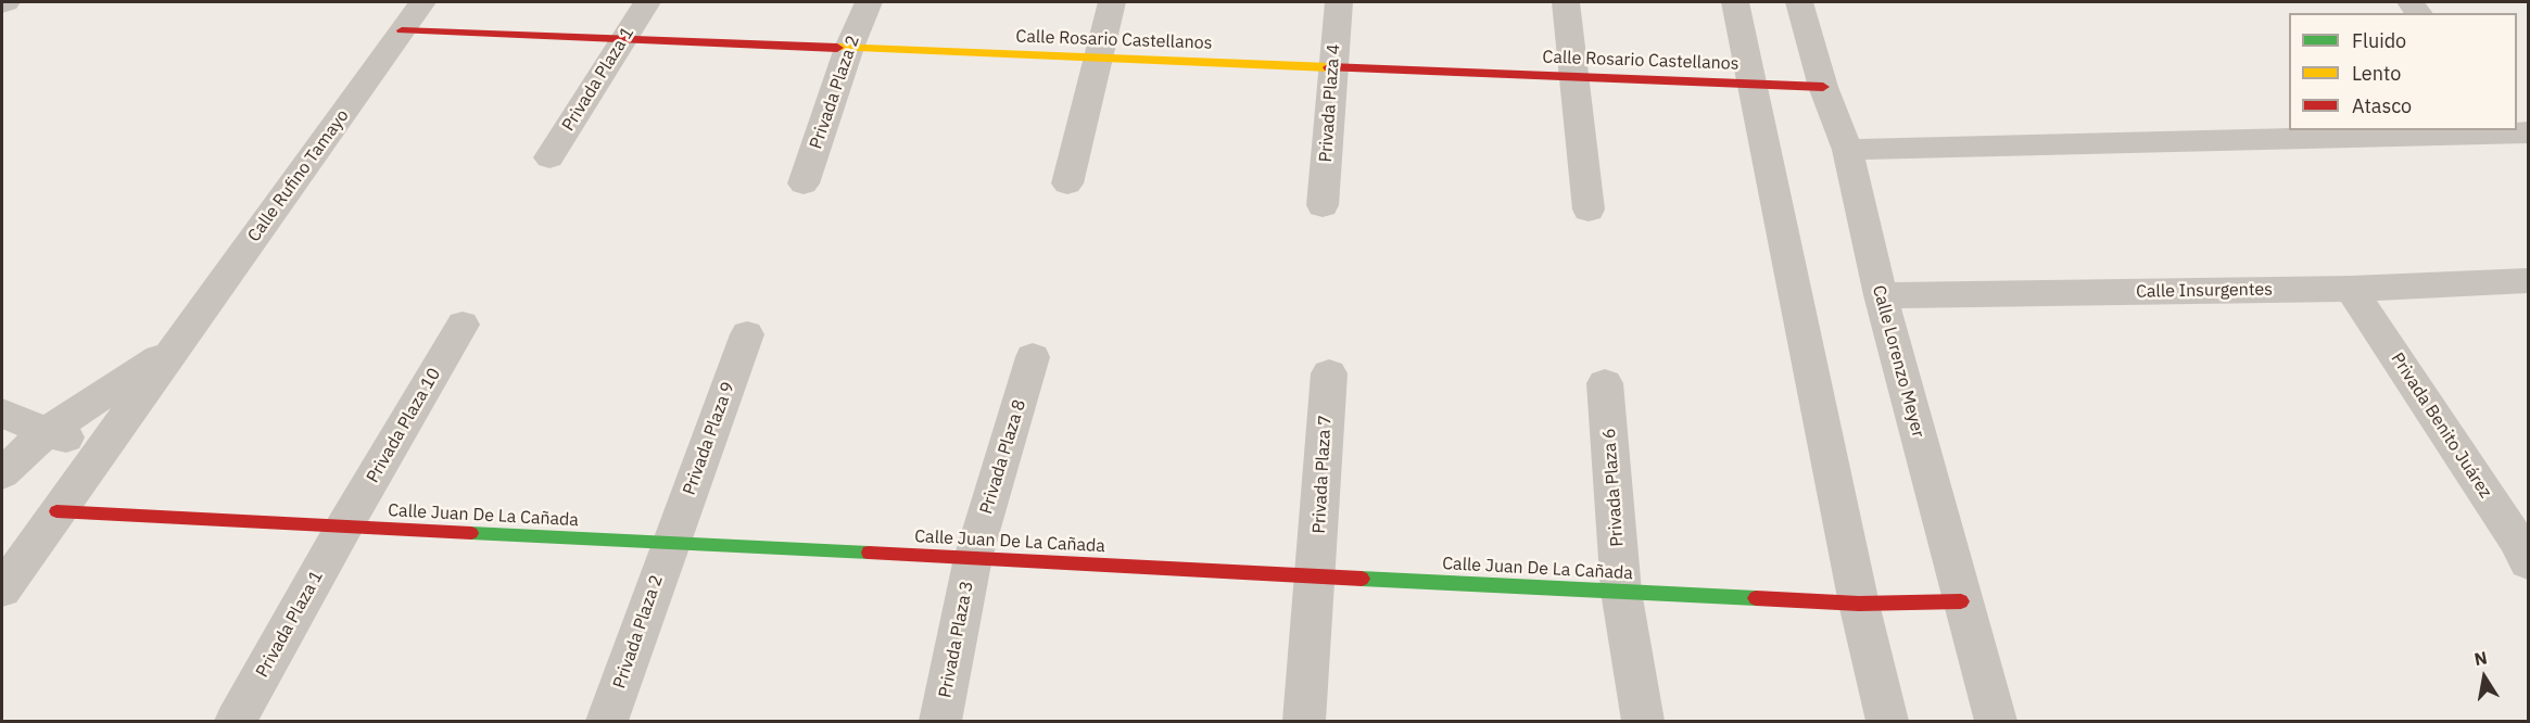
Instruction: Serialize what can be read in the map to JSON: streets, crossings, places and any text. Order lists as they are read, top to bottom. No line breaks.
{"streets":{"street":["Calle Rosario Castellanos","Privada Plaza 1","Privada Plaza 2","Privada Plaza 4","Calle Rufino Tamayo","Calle Insurgentes","Calle Lorenzo Meyer","Privada Plaza 10","Privada Benito Juárez","Privada Plaza 9","Privada Plaza 8","Privada Plaza 7","Privada Plaza 6","Calle Juan De La Cañada","Privada Plaza 3"]},"crossings":[["Calle Rosario Castellanos","Privada Plaza 1"],["Calle Rosario Castellanos","Privada Plaza 2"],["Calle Rosario Castellanos","Privada Plaza 4"],["Calle Rosario Castellanos","Calle Rufino Tamayo"],["Calle Rosario Castellanos","Calle Lorenzo Meyer"],["Privada Plaza 1","Privada Plaza 10"],["Privada Plaza 1","Calle Juan De La Cañada"],["Privada Plaza 2","Privada Plaza 9"],["Privada Plaza 2","Calle Juan De La Cañada"],["Calle Rufino Tamayo","Calle Juan De La Cañada"],["Calle Insurgentes","Calle Lorenzo Meyer"],["Calle Insurgentes","Privada Benito Juárez"],["Calle Lorenzo Meyer","Calle Juan De La Cañada"],["Privada Plaza 10","Calle Juan De La Cañada"],["Privada Plaza 9","Calle Juan De La Cañada"],["Privada Plaza 8","Calle Juan De La Cañada"],["Privada Plaza 8","Privada Plaza 3"],["Privada Plaza 7","Calle Juan De La Cañada"],["Privada Plaza 6","Calle Juan De La Cañada"],["Calle Juan De La Cañada","Privada Plaza 3"]],"legend":["Fluido","Lento","Atasco"],"north":"top"}
